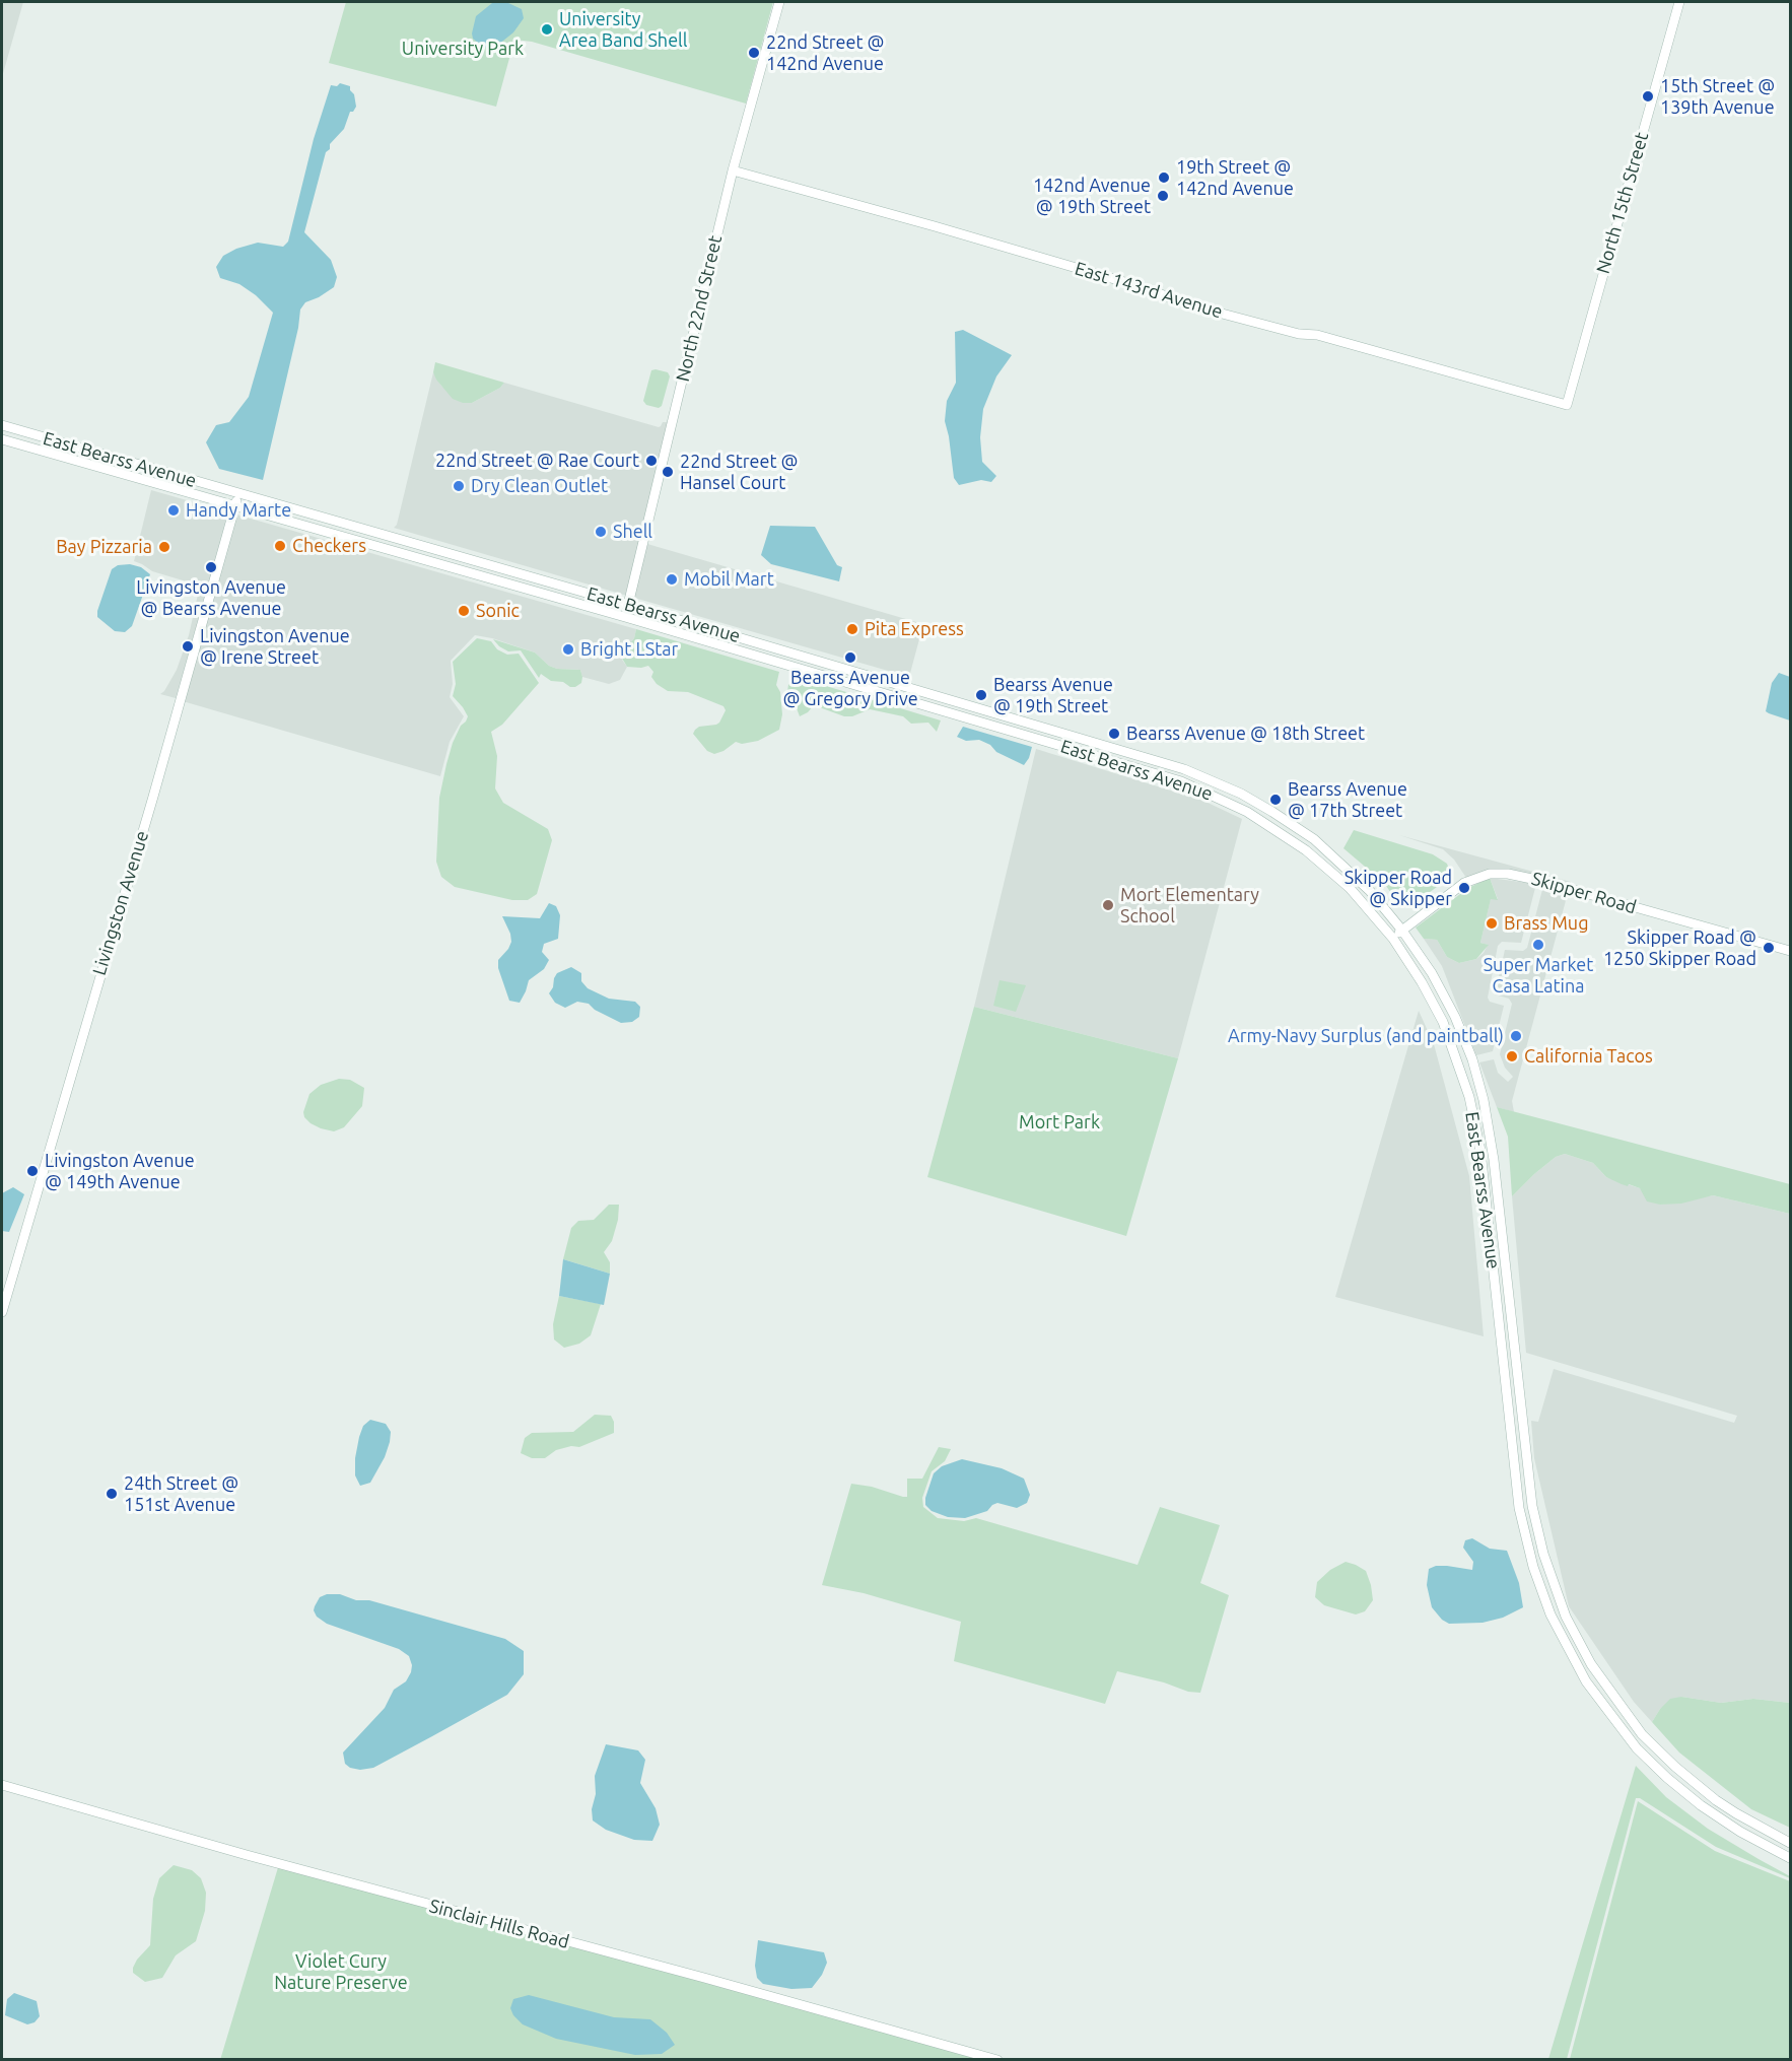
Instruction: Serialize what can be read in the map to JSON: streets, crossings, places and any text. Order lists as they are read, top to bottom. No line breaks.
{"streets":{"main road":["North 15th Street","East 143rd Avenue","North 22nd Street","East Bearss Avenue","Skipper Road","Livingston Avenue","Sinclair Hills Road"]},"crossings":[["North 15th Street","East 143rd Avenue"],["East 143rd Avenue","North 22nd Street"],["North 22nd Street","East Bearss Avenue"],["East Bearss Avenue","Skipper Road"],["East Bearss Avenue","Livingston Avenue"]],"parks":["University Park","Mort Park","Violet Cury Nature Preserve"],"places":["University Area Band Shell","22nd Street @ 142nd Avenue","15th Street @ 139th Avenue","19th Street @ 142nd Avenue","142nd Avenue @ 19th Street","22nd Street @ Rae Court","22nd Street @ Hansel Court","Dry Clean Outlet","Handy Marte","Shell","Checkers","Bay Pizzaria","Livingston Avenue @ Bearss Avenue","Mobil Mart","Sonic","Pita Express","Livingston Avenue @ Irene Street","Bright LStar","Bearss Avenue @ Gregory Drive","Bearss Avenue @ 19th Street","Bearss Avenue @ 18th Street","Bearss Avenue @ 17th Street","Skipper Road @ Skipper","Mort Elementary School","Brass Mug","Super Market Casa Latina","Skipper Road @ 1250 Skipper Road","Army-Navy Surplus (and paintball)","California Tacos","Livingston Avenue @ 149th Avenue","24th Street @ 151st Avenue"]}
